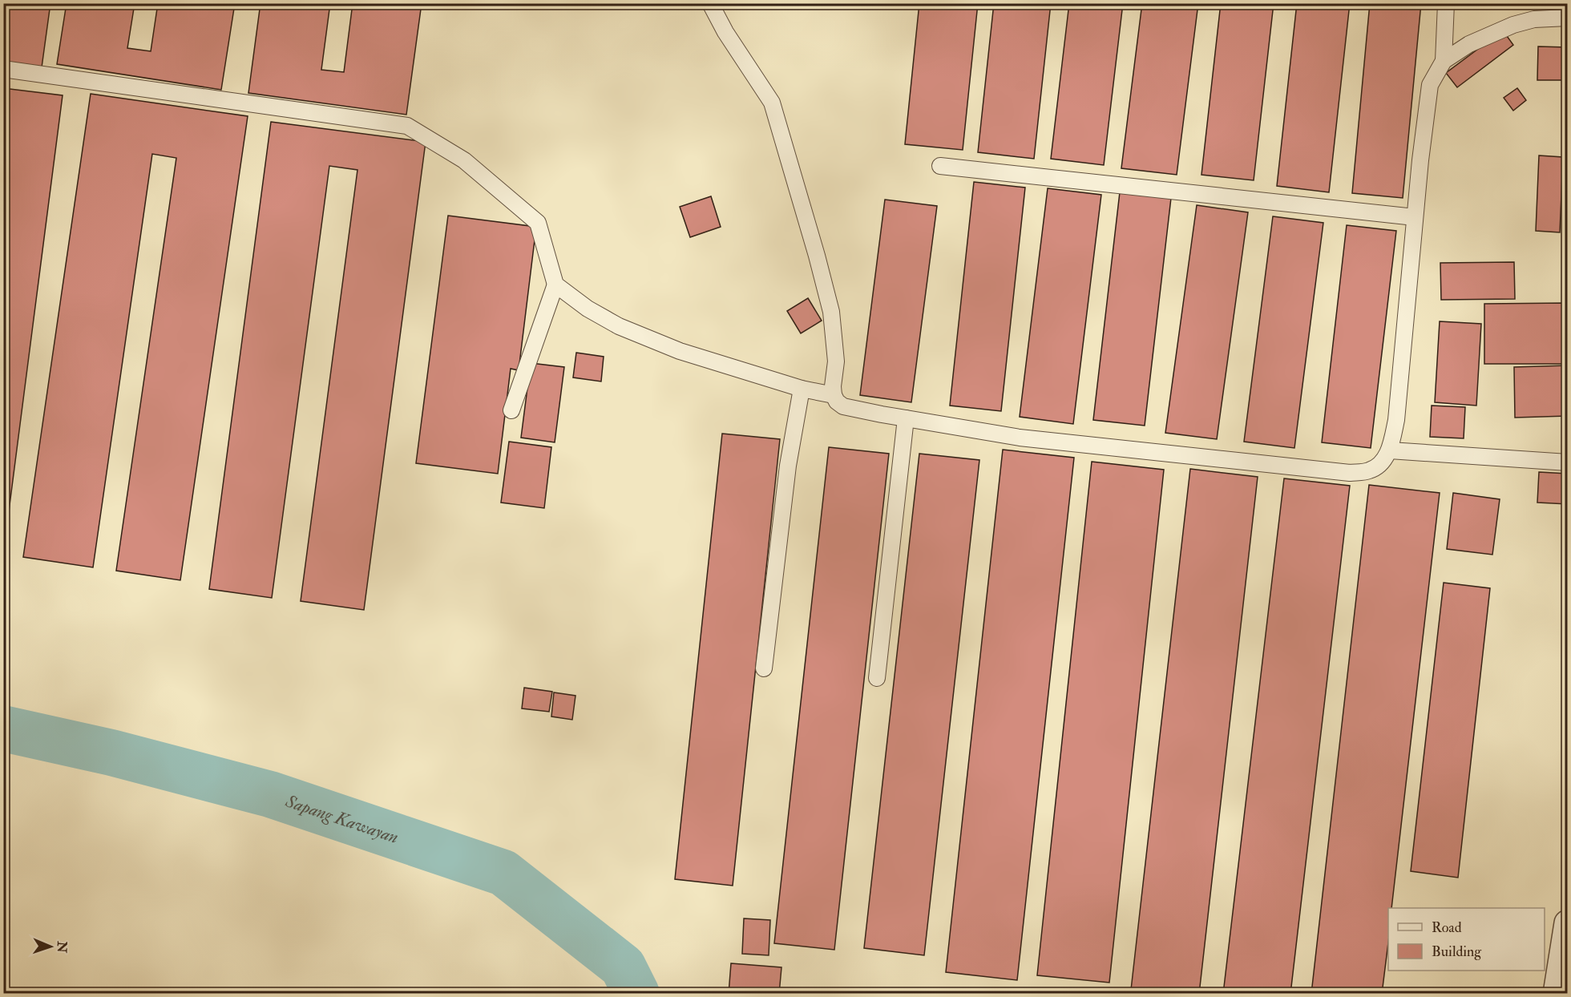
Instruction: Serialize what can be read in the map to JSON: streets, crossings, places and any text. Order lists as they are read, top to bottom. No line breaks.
{"water":["Sapang Kawayan"],"legend":["Road","Building"],"north":"right"}
